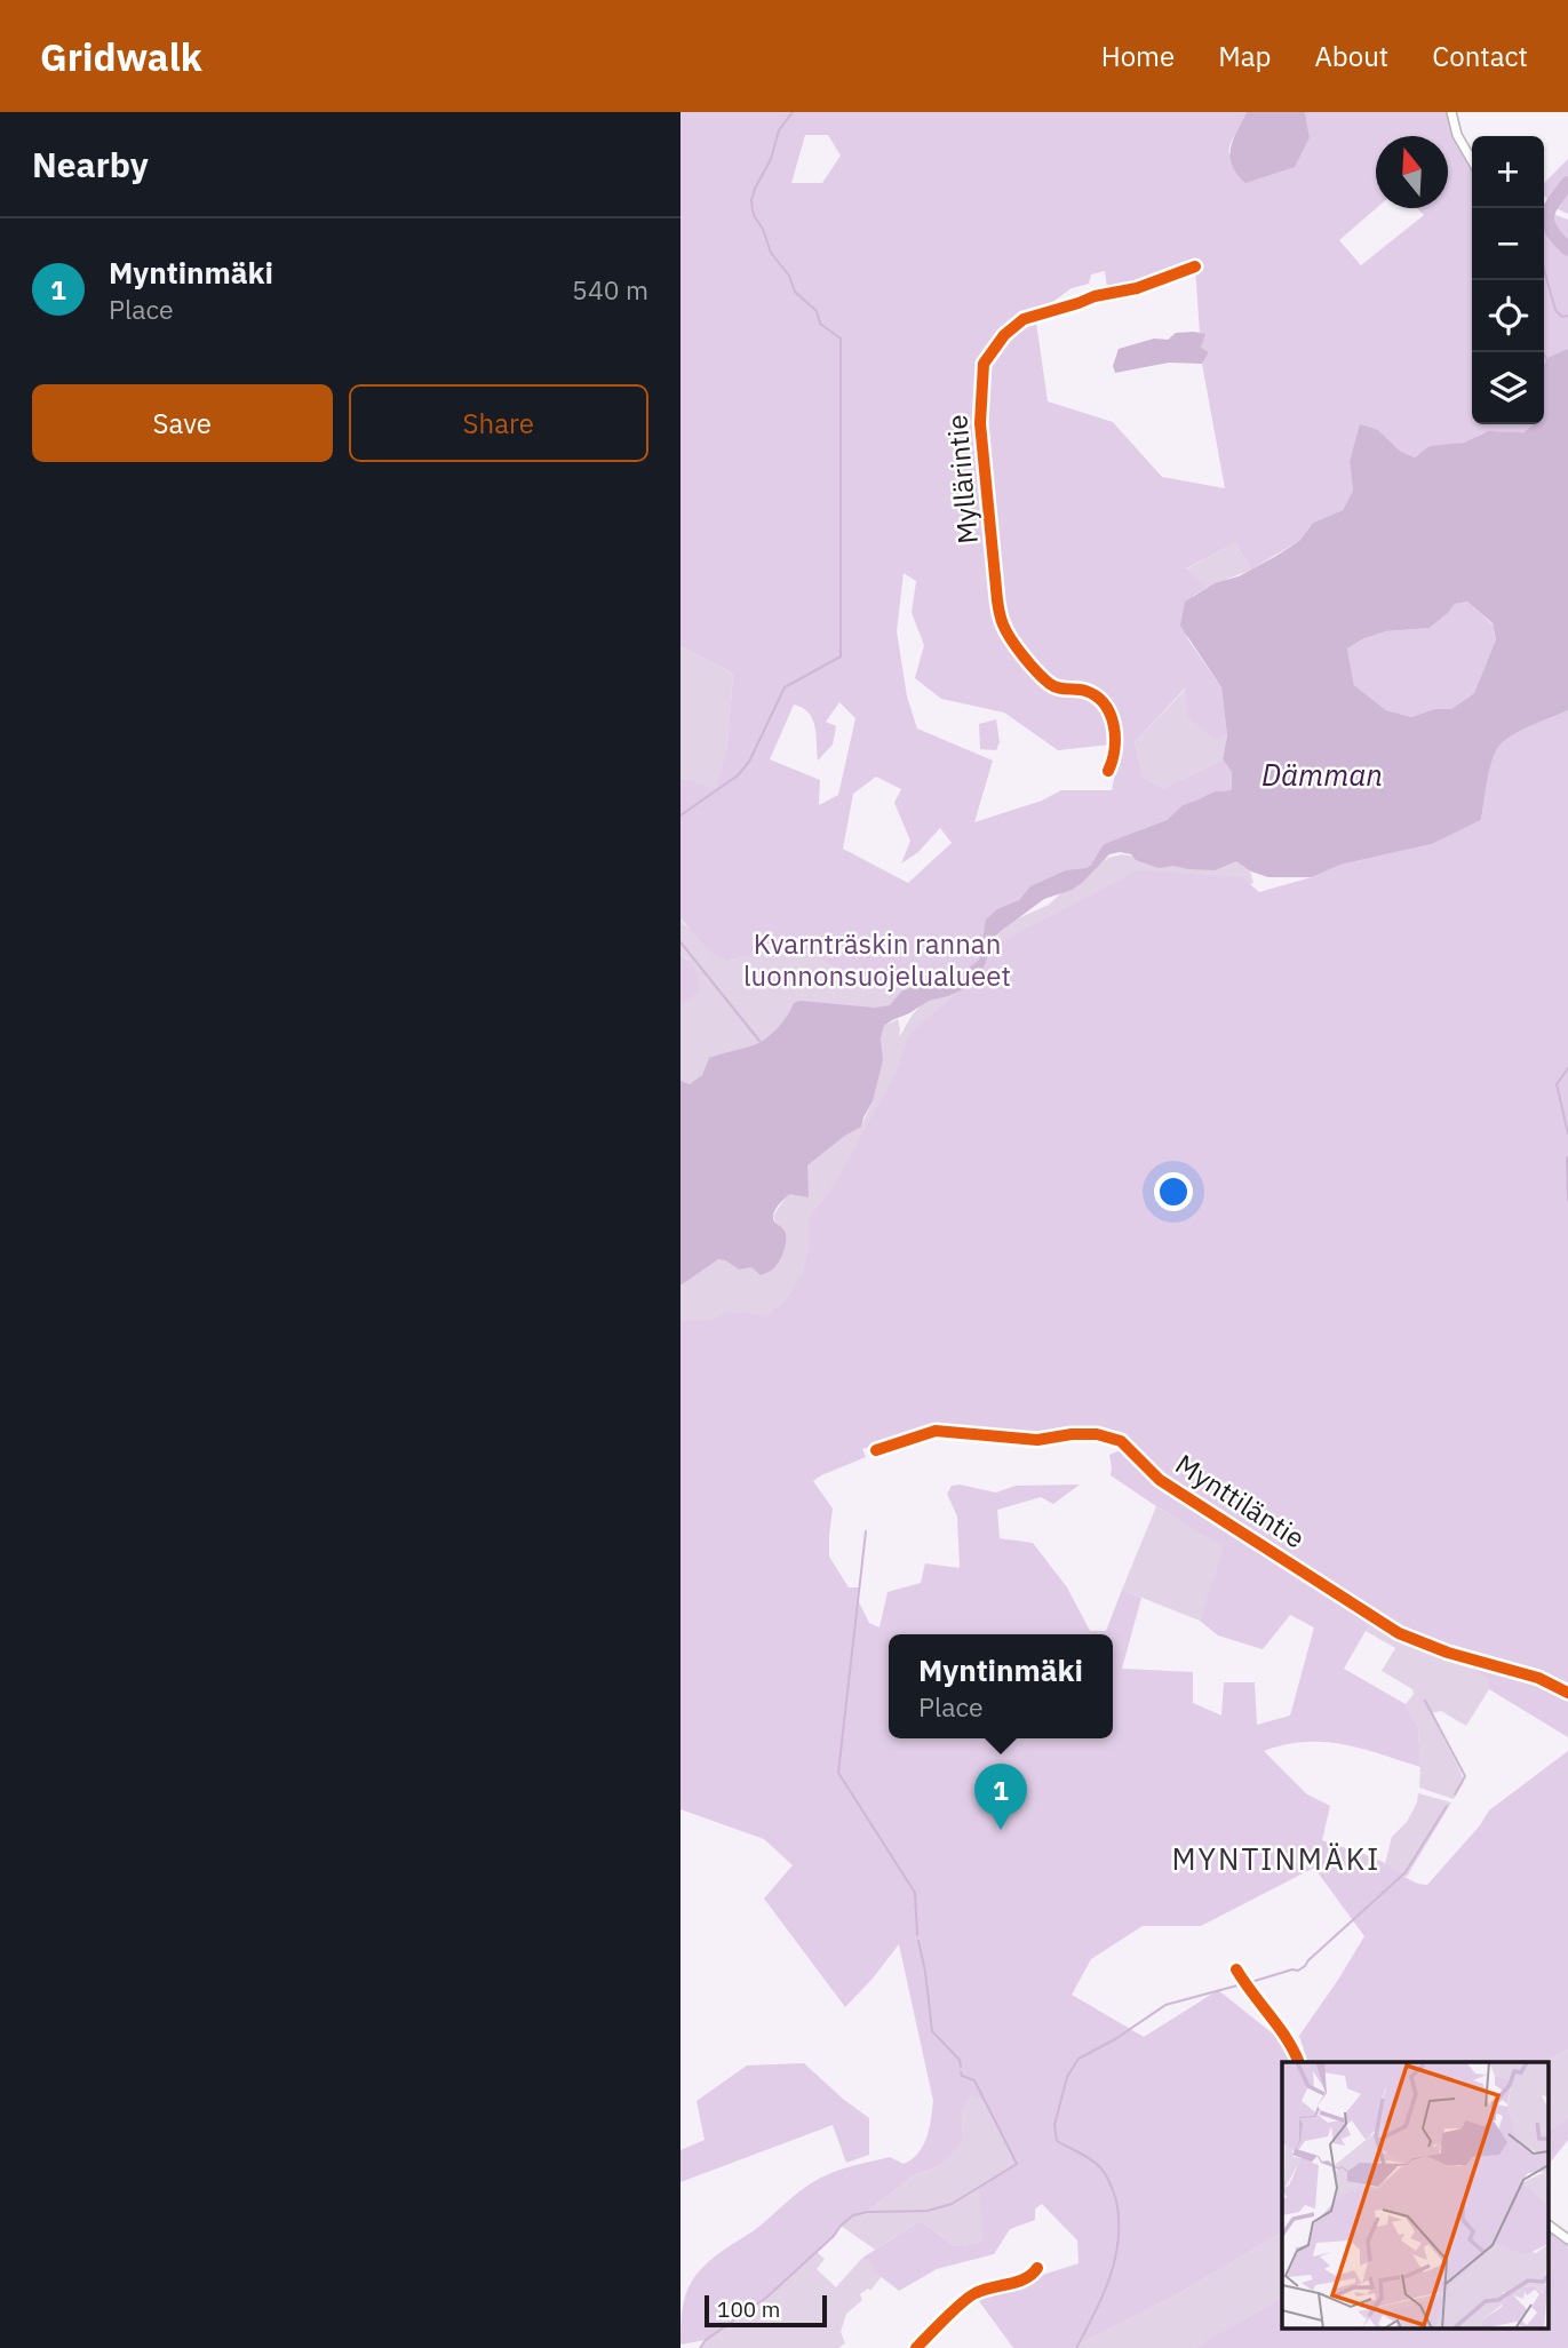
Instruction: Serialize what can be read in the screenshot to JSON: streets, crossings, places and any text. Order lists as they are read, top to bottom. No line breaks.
{"streets":{"street":["Myllärintie","Mynttiläntie"]},"districts":["MYNTINMÄKI"],"water":["Dämman"],"parks":["Kvarnträskin rannan luonnonsuojelualueet"],"scale_bar":"100 m","north":"top","page":{"header":"Gridwalk","nav":["Home","Map","About","Contact"],"heading":"Nearby","map_buttons":["+","−"],"list":[{"mark":"1","name":"Myntinmäki","note":"Place","value":"540 m"}],"buttons":["Save","Share"],"popup":["Myntinmäki","Place"],"pins":"1","scale":"100 m"}}
